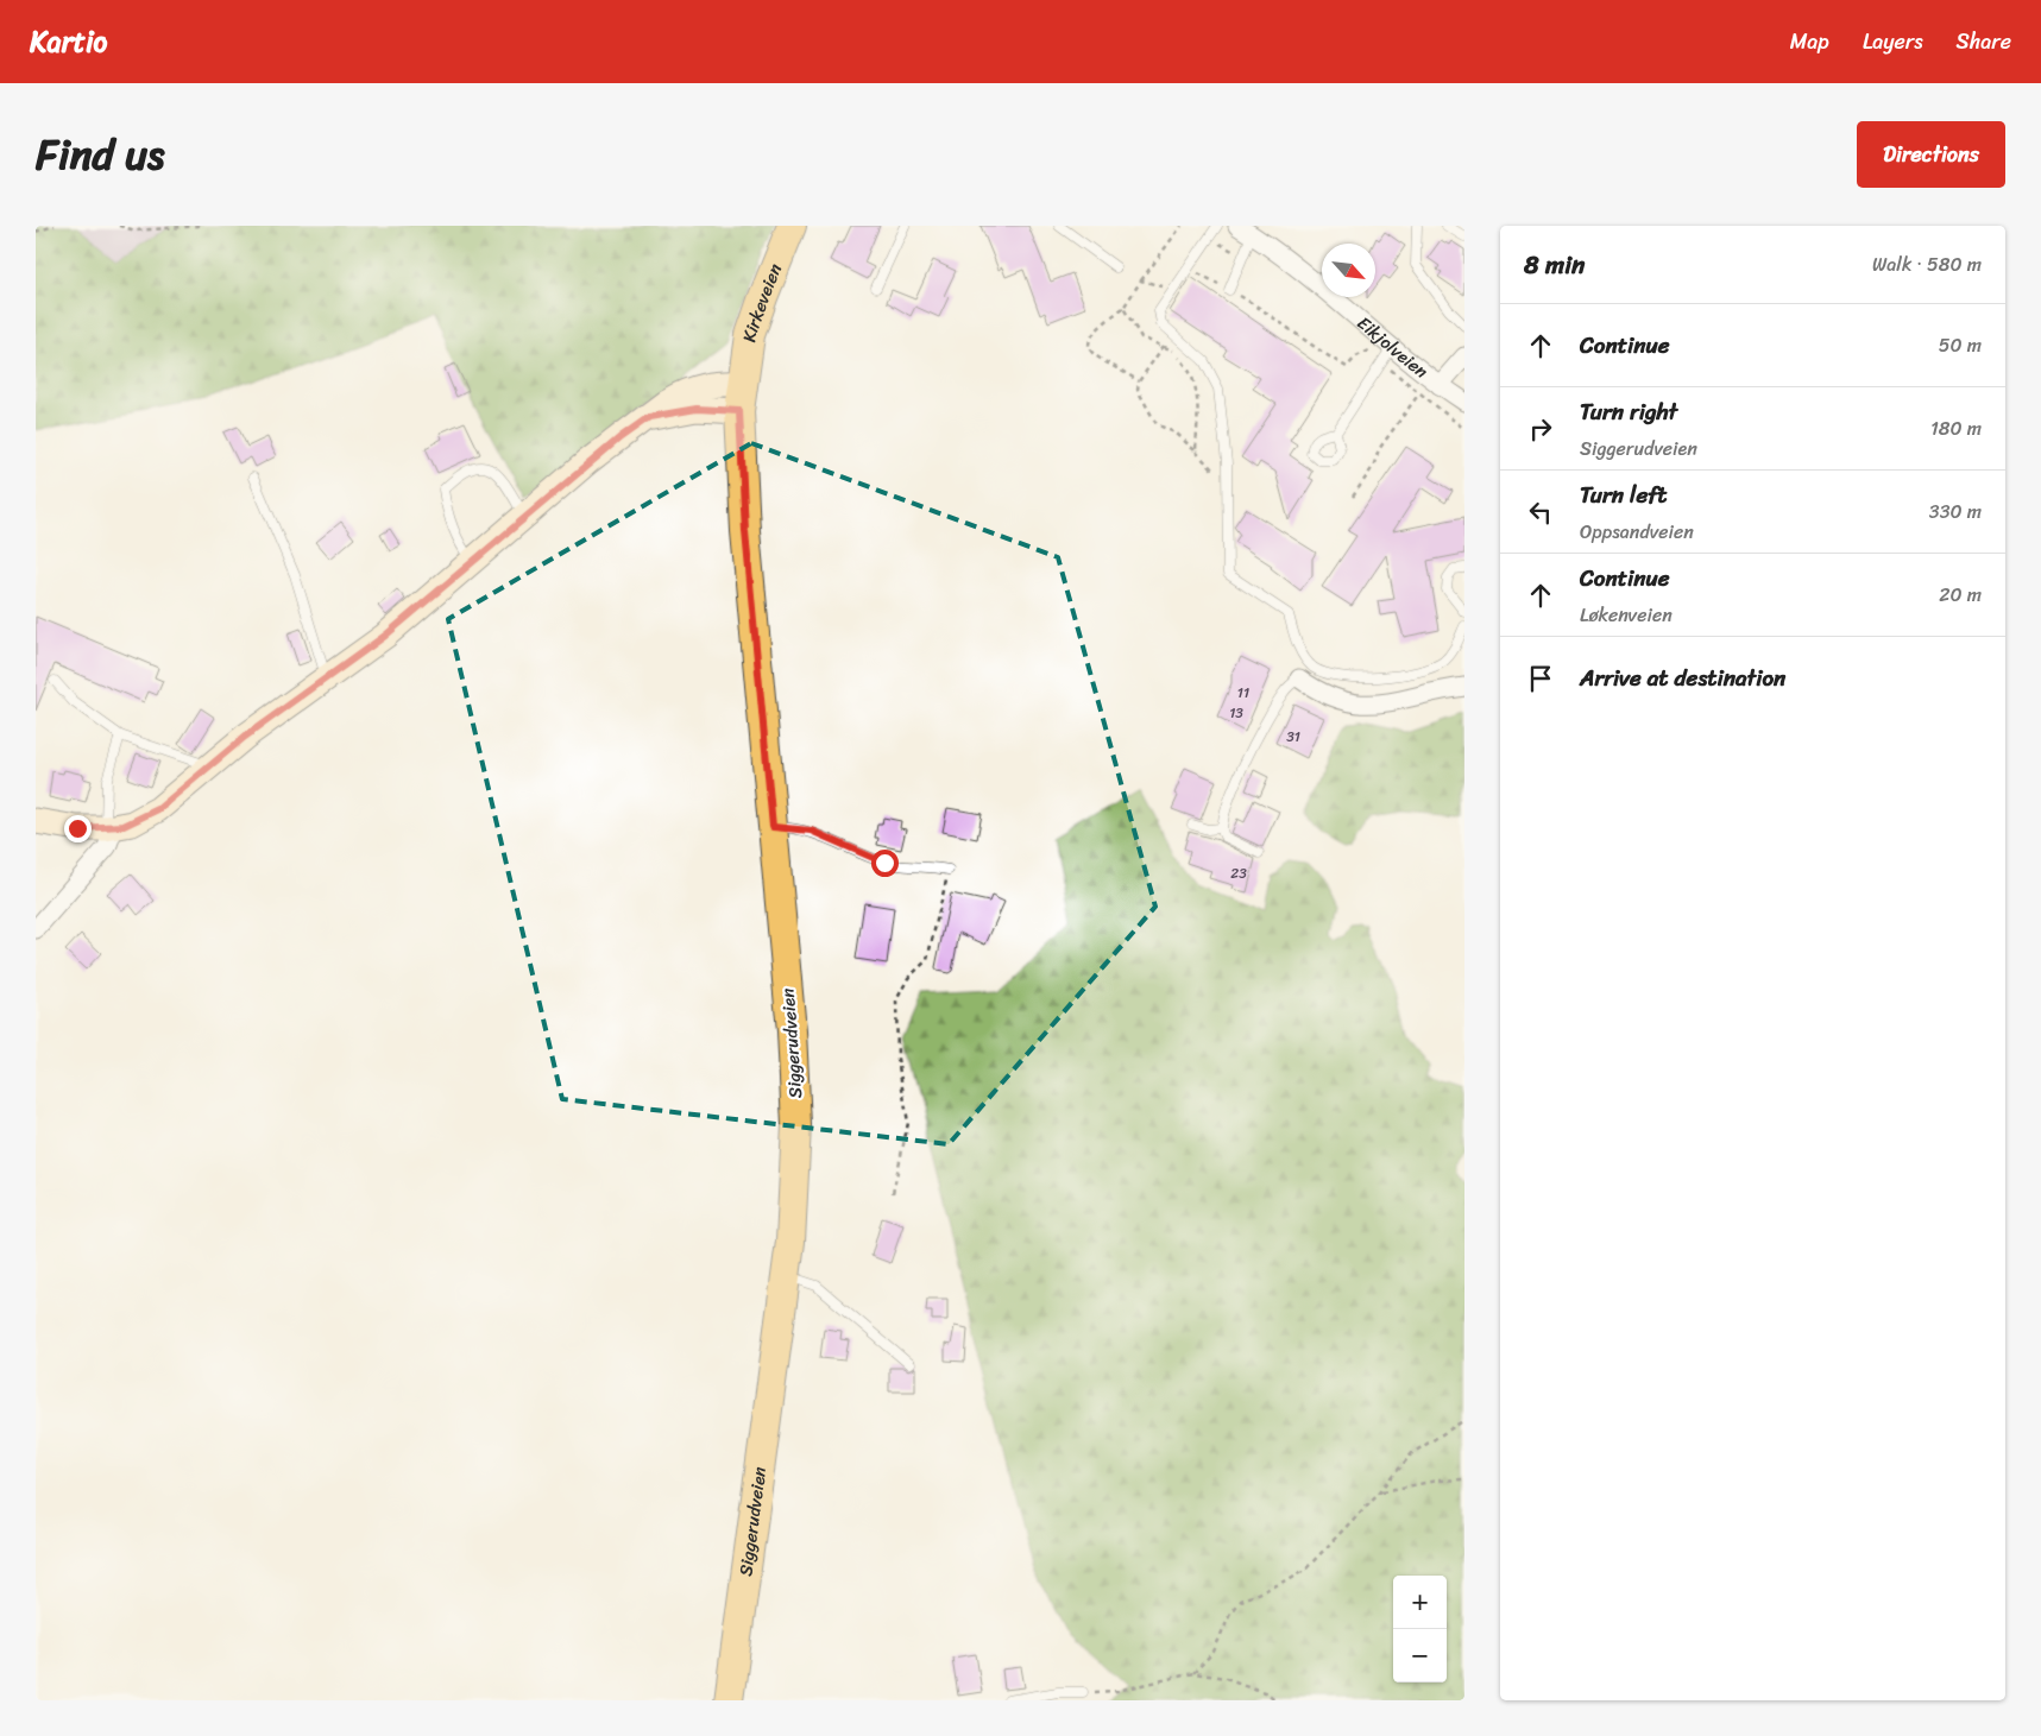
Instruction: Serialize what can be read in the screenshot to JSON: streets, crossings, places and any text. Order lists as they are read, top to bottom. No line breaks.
{"streets":{"main road":["Kirkeveien","Siggerudveien"],"street":["Eikjolveien"]},"crossings":[["Kirkeveien","Siggerudveien"]],"house_numbers":["11","13","31","23"],"north":"bottom right","page":{"header":"Kartio","nav":["Map","Layers","Share"],"title":"Find us","buttons":"Directions","heading":["8 min","Walk · 580 m"],"list":[["Continue","50 m"],["Turn right","Siggerudveien","180 m"],["Turn left","Oppsandveien","330 m"],["Continue","Løkenveien","20 m"],"Arrive at destination"],"map_buttons":["+","−"]}}
